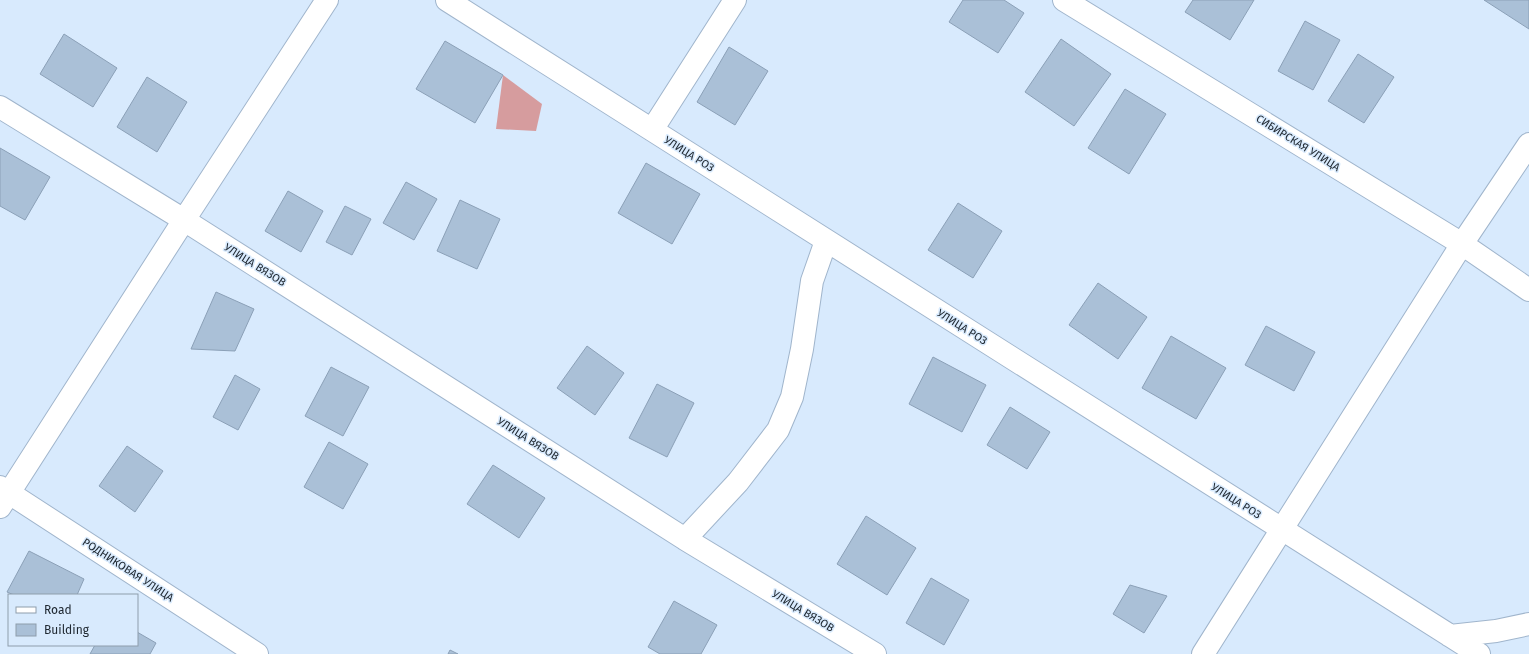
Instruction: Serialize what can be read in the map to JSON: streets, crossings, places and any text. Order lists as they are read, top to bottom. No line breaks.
{"streets":{"street":["СИБИРСКАЯ УЛИЦА","УЛИЦА РОЗ","УЛИЦА ВЯЗОВ","РОДНИКОВАЯ УЛИЦА"]},"legend":["Road","Building"]}
